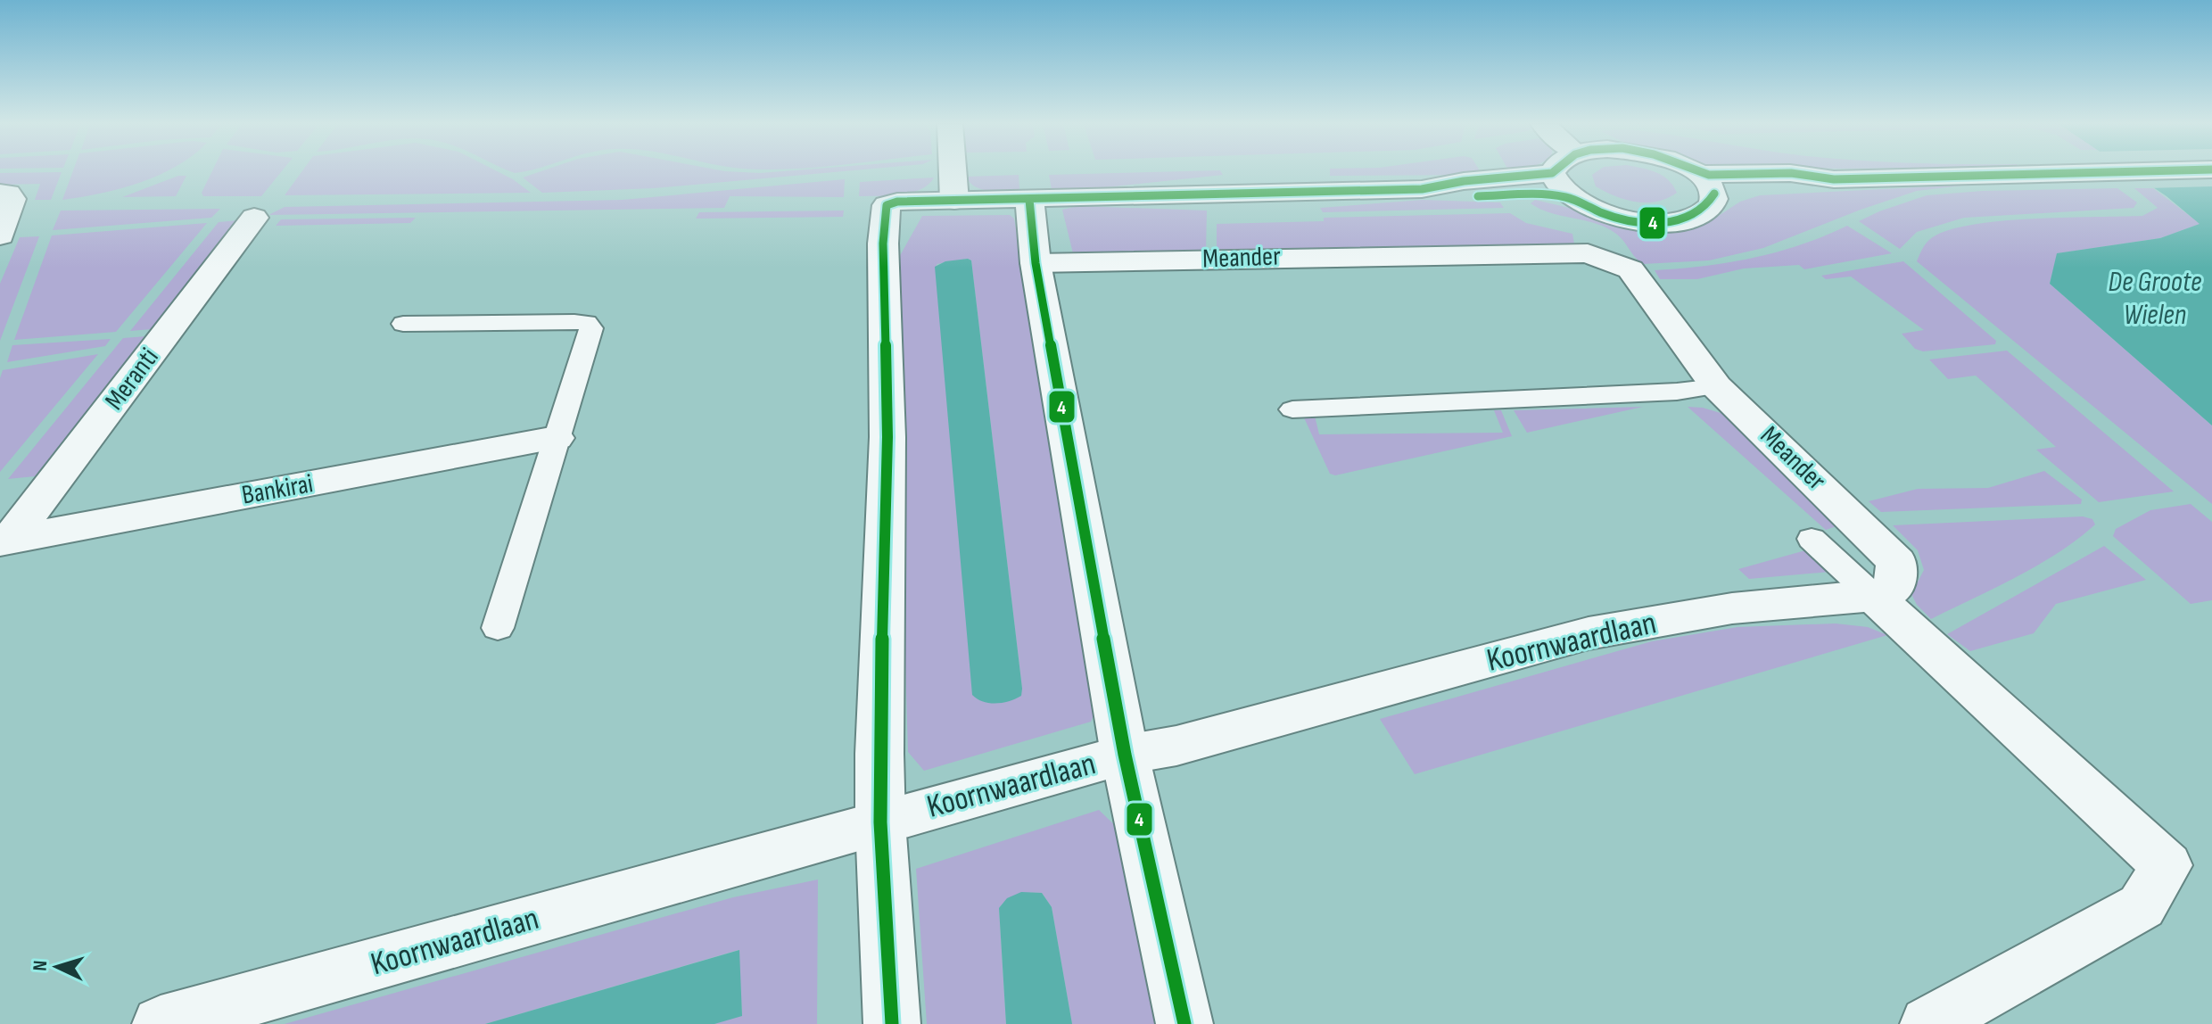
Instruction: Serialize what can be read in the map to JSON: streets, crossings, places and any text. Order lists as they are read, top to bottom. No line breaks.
{"streets":{"street":["Meander","Meranti","Bankirai","Koornwaardlaan"]},"crossings":[["Meander","Koornwaardlaan"],["Meranti","Bankirai"]],"water":["De Groote Wielen"],"lines":["transit line 4"],"north":"left"}
